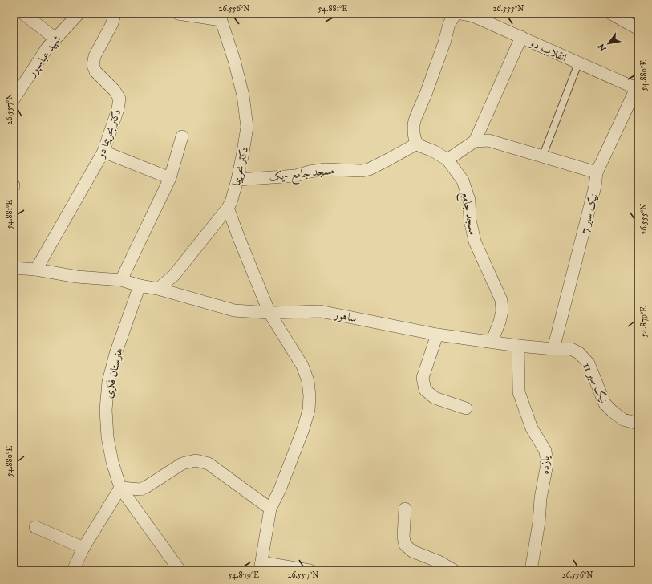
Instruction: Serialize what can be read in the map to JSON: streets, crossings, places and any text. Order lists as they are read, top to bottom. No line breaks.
{"streets":{"street":["انقلاب دو","شهید عباسپور","دکتر بحرپیما دو","دکتر بحرپیما","مسجد جامع -یک","مسجد جامع","نیک سیر 7","ساهور","هنرستان فکری","نیک سیر 11","یازده"]},"crossings":[["انقلاب دو","نیک سیر 7"],["دکتر بحرپیما","مسجد جامع -یک"],["دکتر بحرپیما","ساهور"],["مسجد جامع -یک","مسجد جامع"],["مسجد جامع","ساهور"],["نیک سیر 7","ساهور"],["نیک سیر 7","نیک سیر 11"],["ساهور","هنرستان فکری"],["ساهور","نیک سیر 11"],["ساهور","یازده"]],"north":"bottom left","coordinates":["26.556°N","54.881°E","26.555°N","54.880°E","26.557°N","54.879°E"]}
